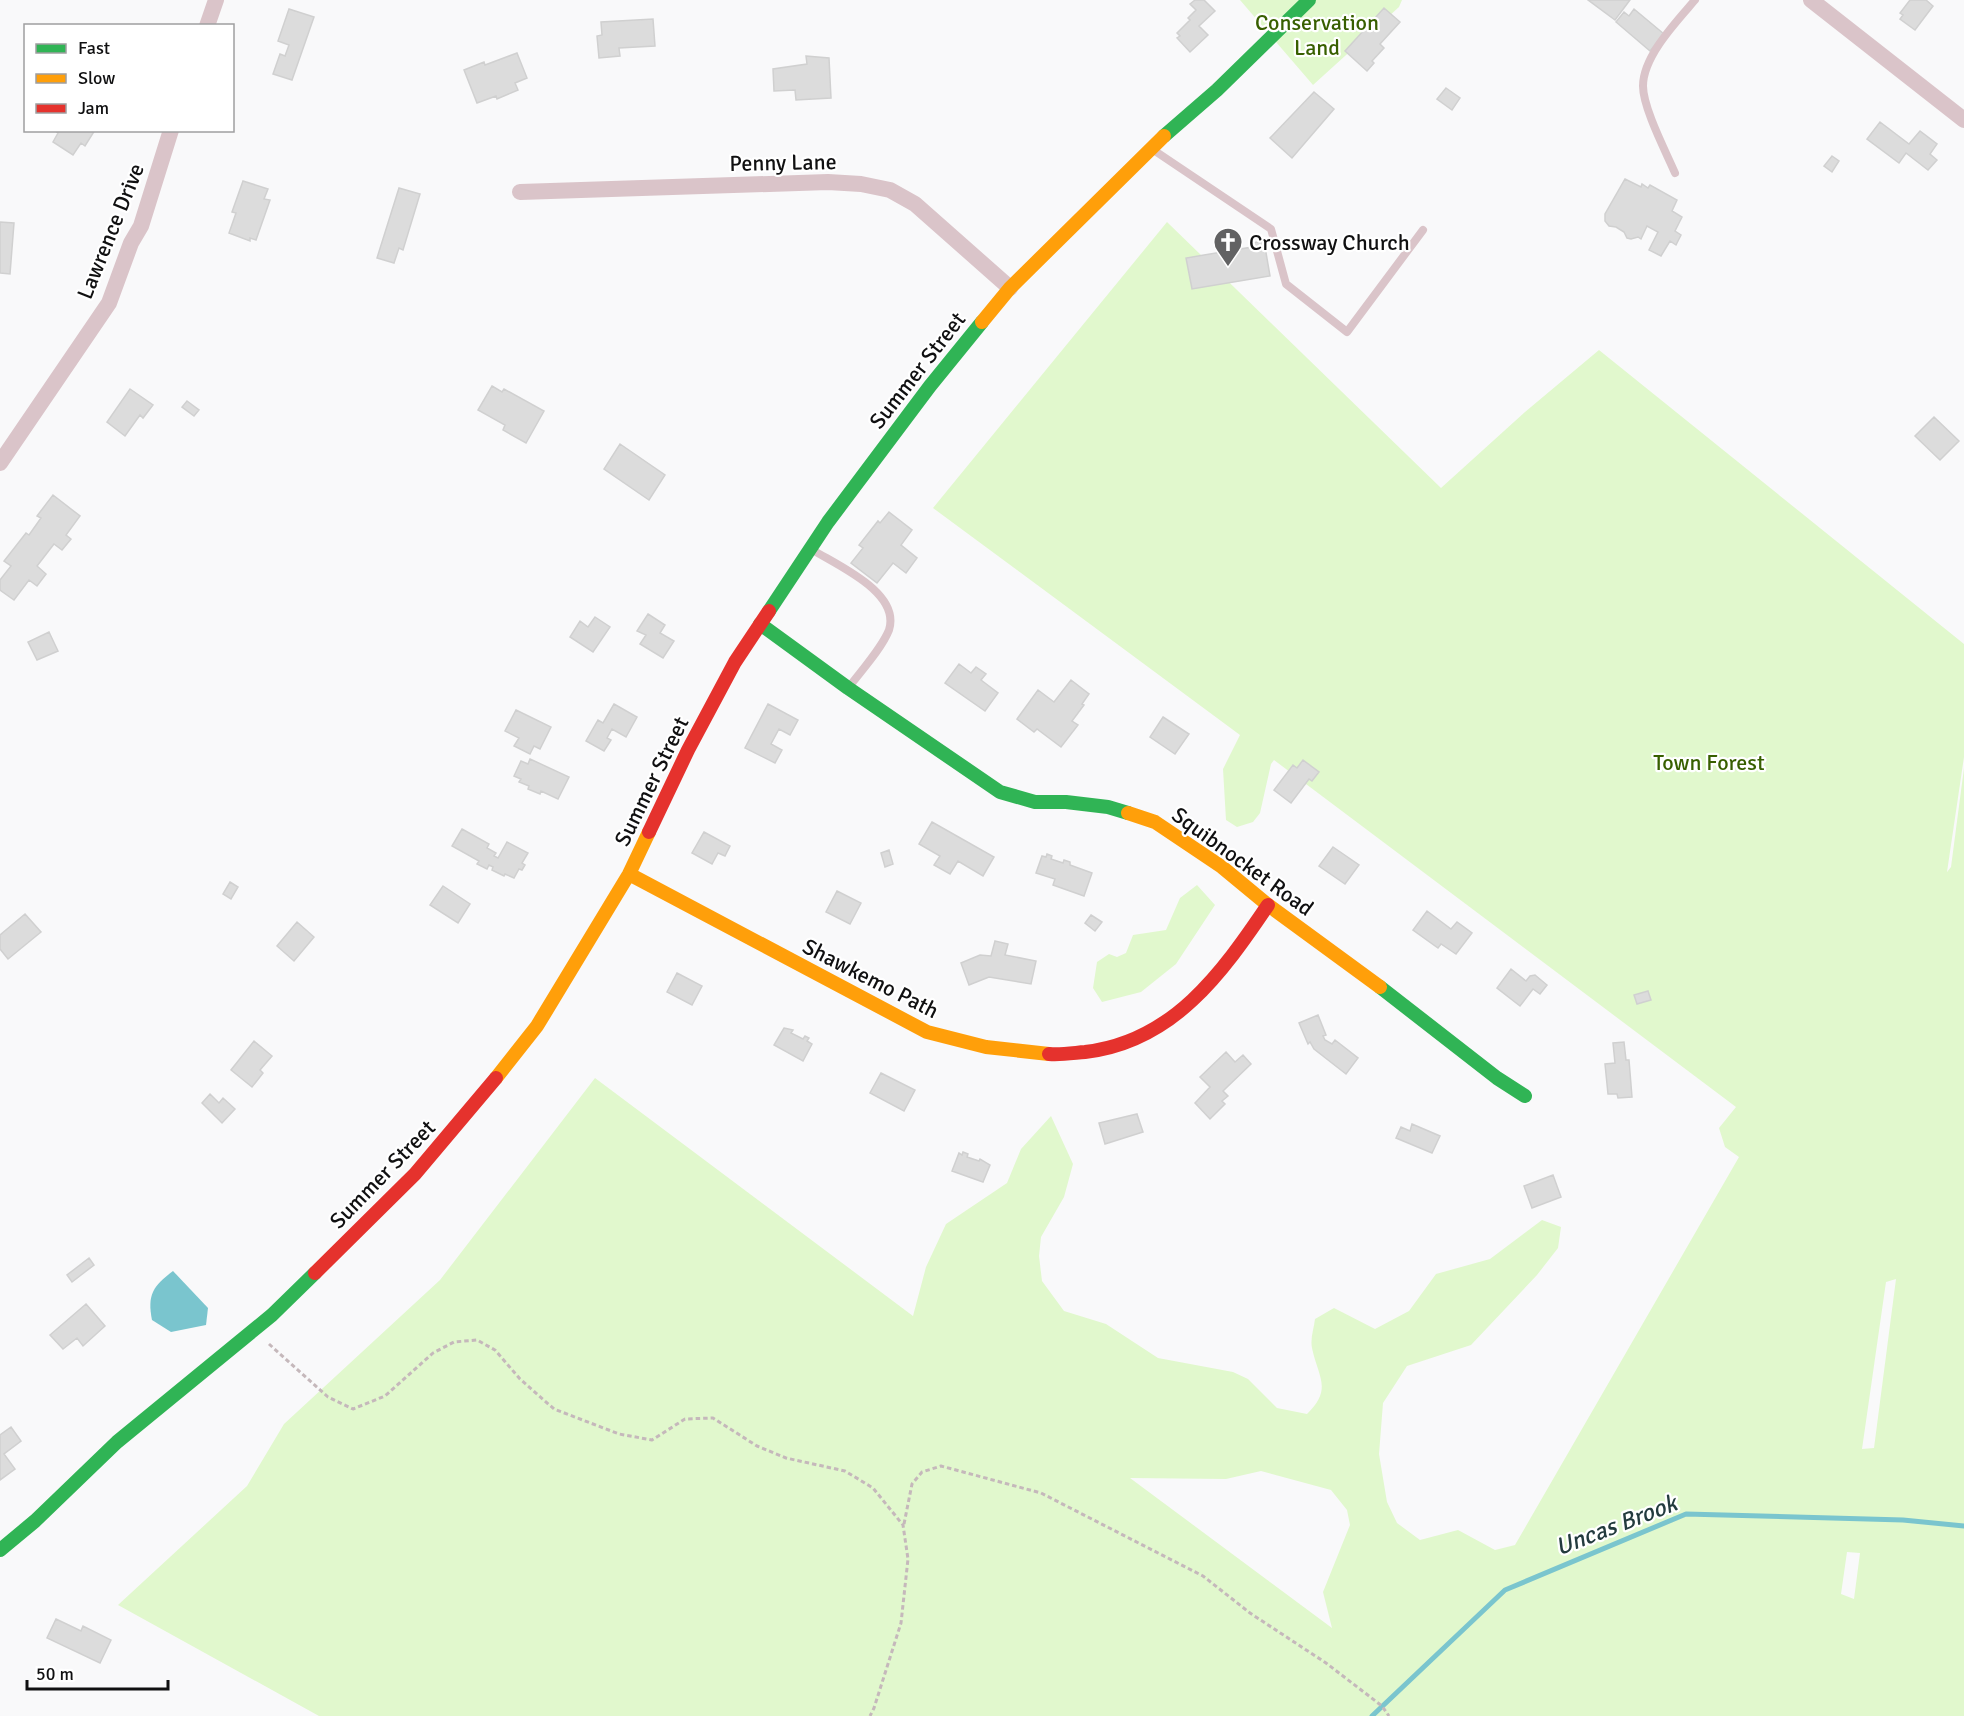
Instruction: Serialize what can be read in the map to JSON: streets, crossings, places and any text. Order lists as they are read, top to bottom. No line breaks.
{"streets":{"main road":["Summer Street","Squibnocket Road","Shawkemo Path"],"street":["Penny Lane","Lawrence Drive"]},"crossings":[["Penny Lane","Summer Street"],["Summer Street","Squibnocket Road"],["Summer Street","Shawkemo Path"],["Squibnocket Road","Shawkemo Path"]],"water":["Uncas Brook"],"parks":["Conservation Land","Town Forest"],"places":{"church":["Crossway Church"]},"legend":["Fast","Slow","Jam"],"scale_bar":"50 m"}
